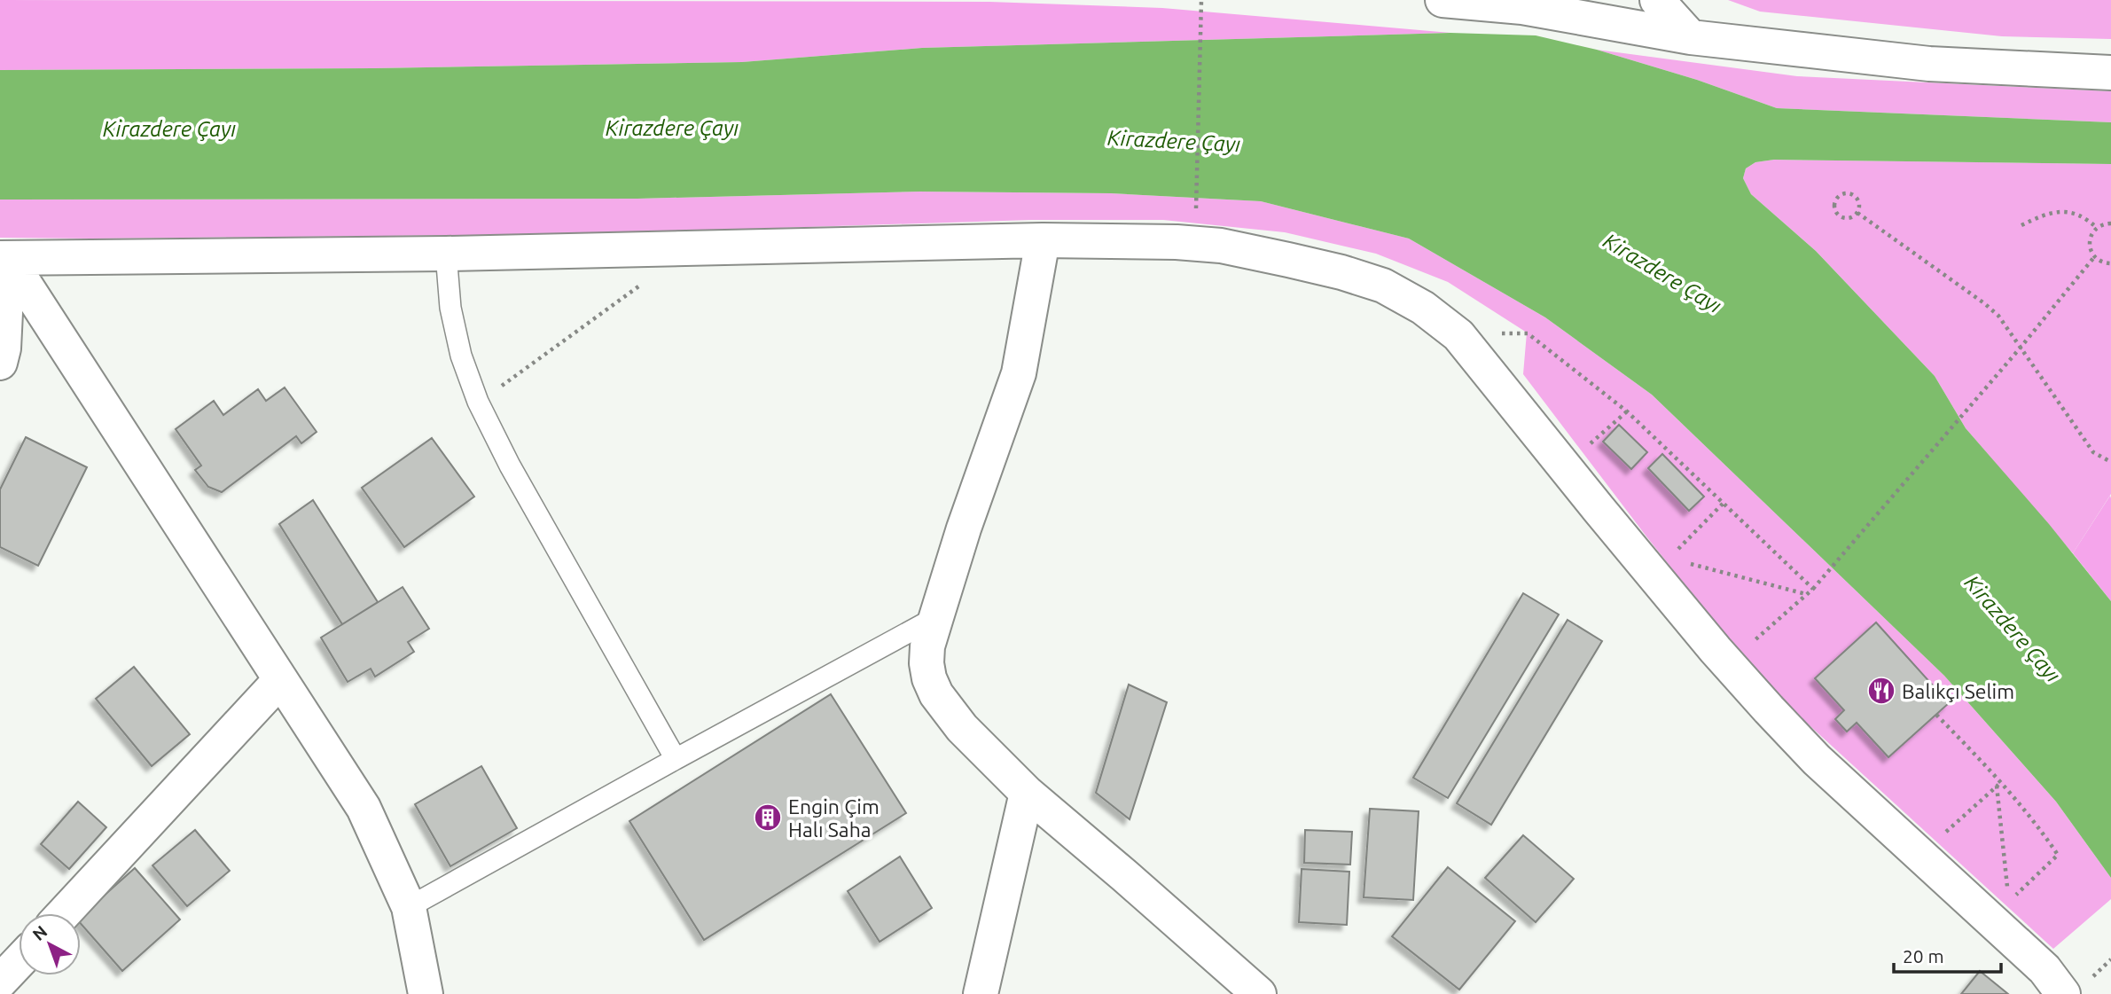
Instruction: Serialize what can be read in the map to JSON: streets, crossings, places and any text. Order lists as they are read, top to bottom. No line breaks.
{"water":["Kirazdere Çayı"],"places":{"restaurant":["Balıkçı Selim"],"building":["Engin Çim Halı Saha"]},"scale_bar":"20 m","north":"top left"}
